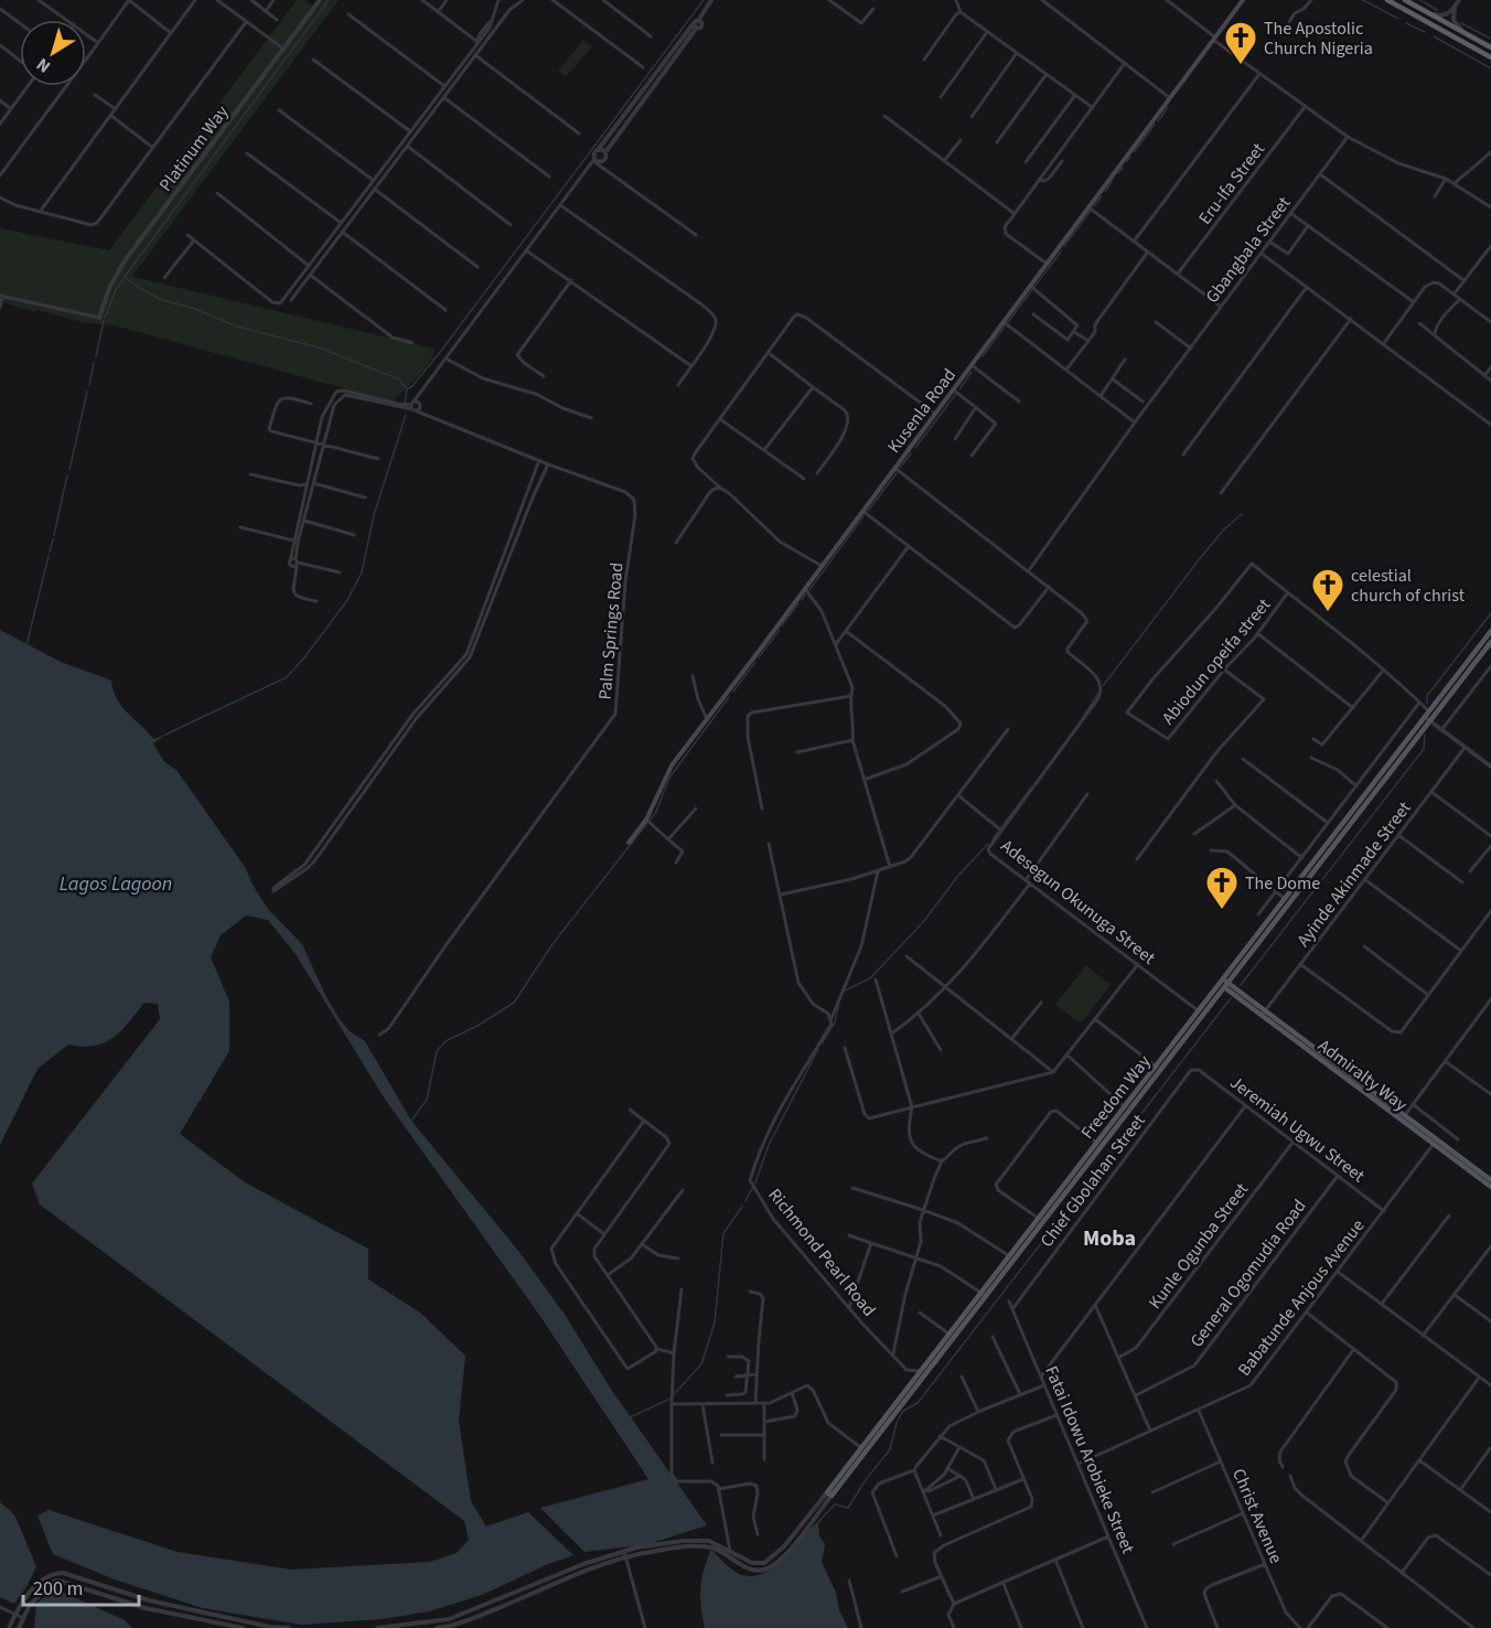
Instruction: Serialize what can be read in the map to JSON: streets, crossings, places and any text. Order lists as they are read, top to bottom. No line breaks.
{"streets":{"main road":["Kusenla Road","Admiralty Way","Freedom Way"],"street":["Platinum Way","Eru-Ifa Street","Gbangbala Street","Palm Springs Road","Abiodun opeifa street","Ayinde Akinmade Street","Adesegun Okunuga Street","Jeremiah Ugwu Street","Chief Gbolahan Street","Kunle Ogunba Street","Richmond Pearl Road","General Ogomudia Road","Babatunde Anjous Avenue","Fatai Idowu Arobieke Street","Christ Avenue"]},"crossings":[["Ayinde Akinmade Street","Admiralty Way"],["Adesegun Okunuga Street","Freedom Way"],["Admiralty Way","Freedom Way"],["Admiralty Way","Babatunde Anjous Avenue"],["Freedom Way","Richmond Pearl Road"],["Jeremiah Ugwu Street","Chief Gbolahan Street"],["Jeremiah Ugwu Street","Kunle Ogunba Street"],["Jeremiah Ugwu Street","General Ogomudia Road"],["Jeremiah Ugwu Street","Babatunde Anjous Avenue"],["Chief Gbolahan Street","Fatai Idowu Arobieke Street"],["Babatunde Anjous Avenue","Fatai Idowu Arobieke Street"],["Babatunde Anjous Avenue","Christ Avenue"]],"districts":["Moba"],"water":["Lagos Lagoon"],"places":{"church":["The Apostolic Church Nigeria","celestial church of christ","The Dome"]},"scale_bar":"200 m","north":"bottom left"}
